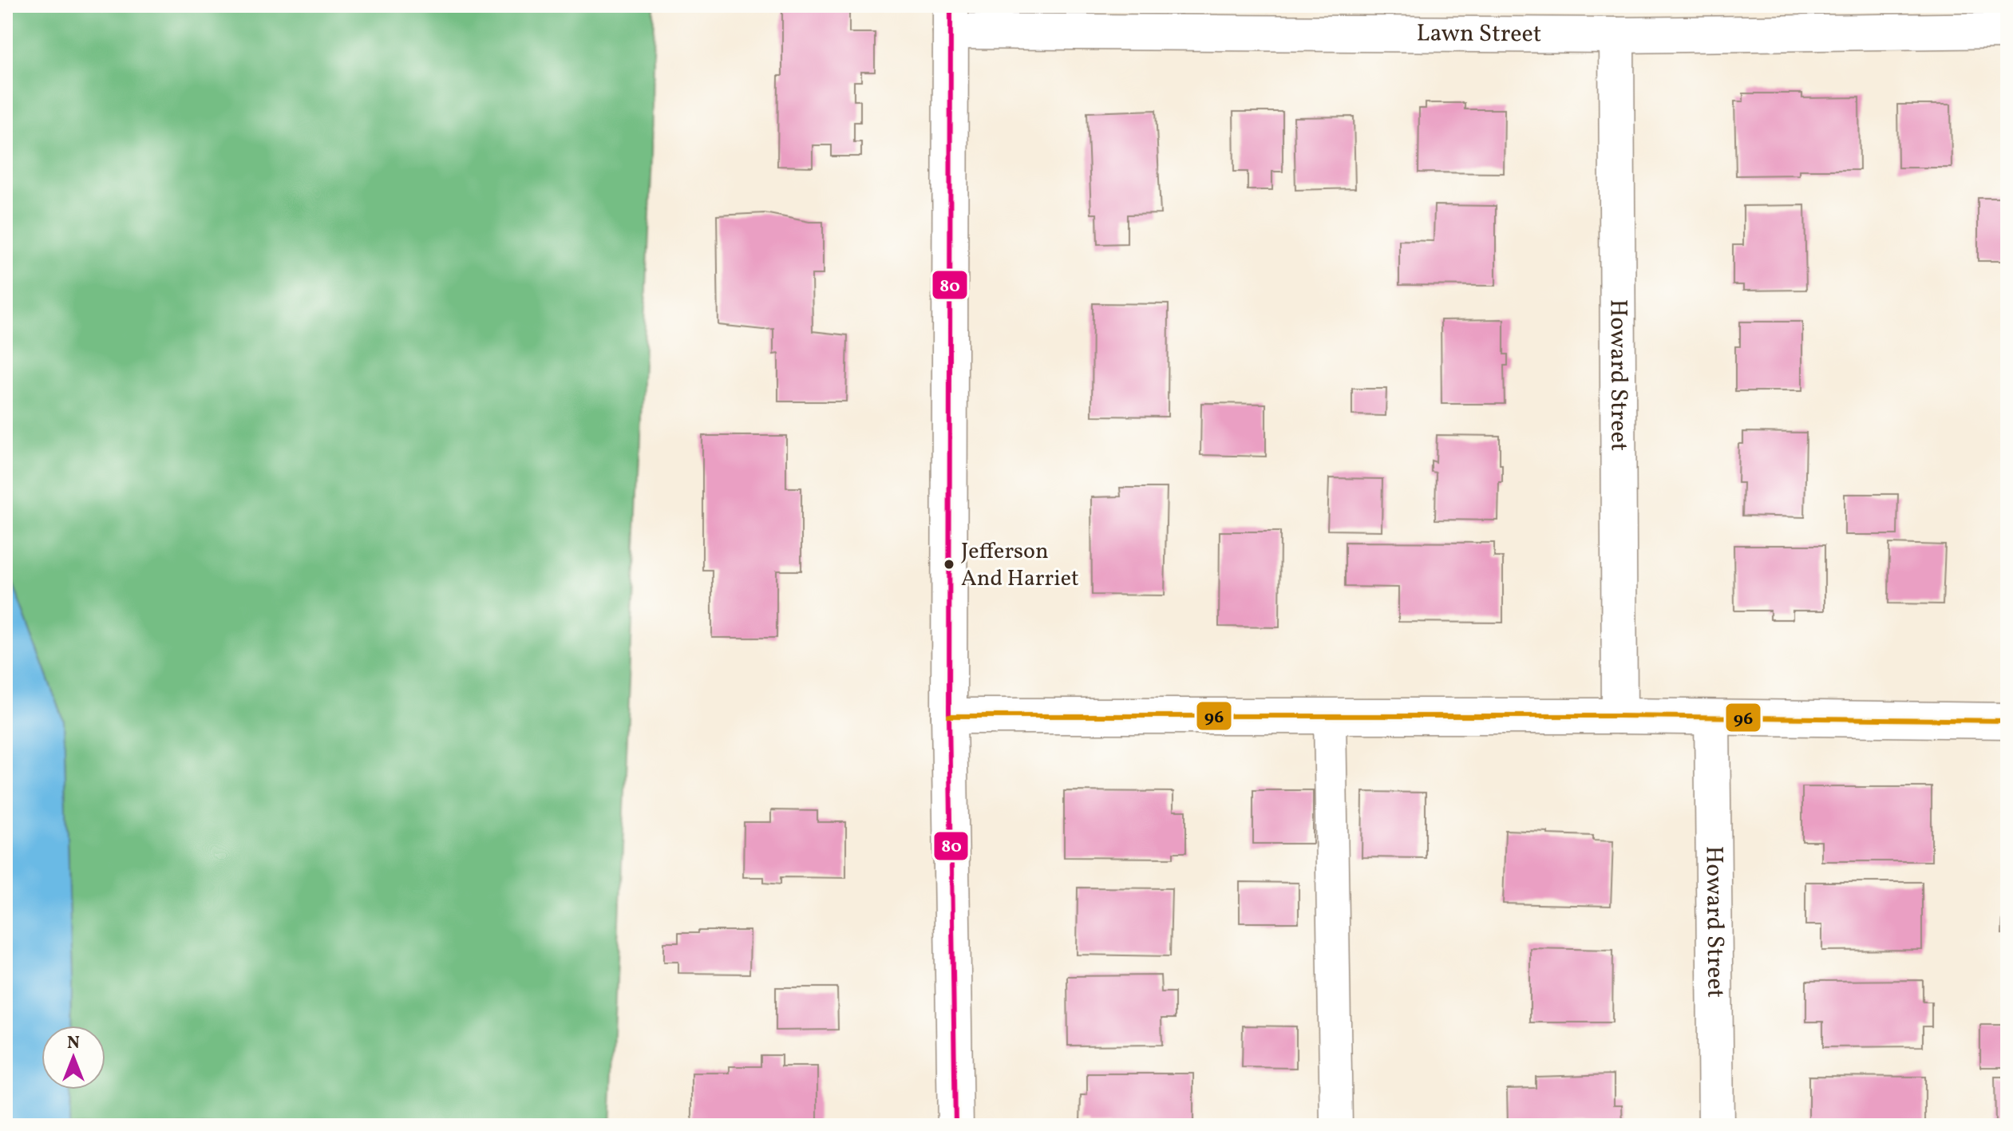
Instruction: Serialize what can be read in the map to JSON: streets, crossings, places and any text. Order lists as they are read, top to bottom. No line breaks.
{"streets":{"street":["Lawn Street","Howard Street"]},"crossings":[["Lawn Street","Howard Street"]],"places":["Jefferson And Harriet"],"lines":["transit line 80","transit line 96"],"north":"top"}
